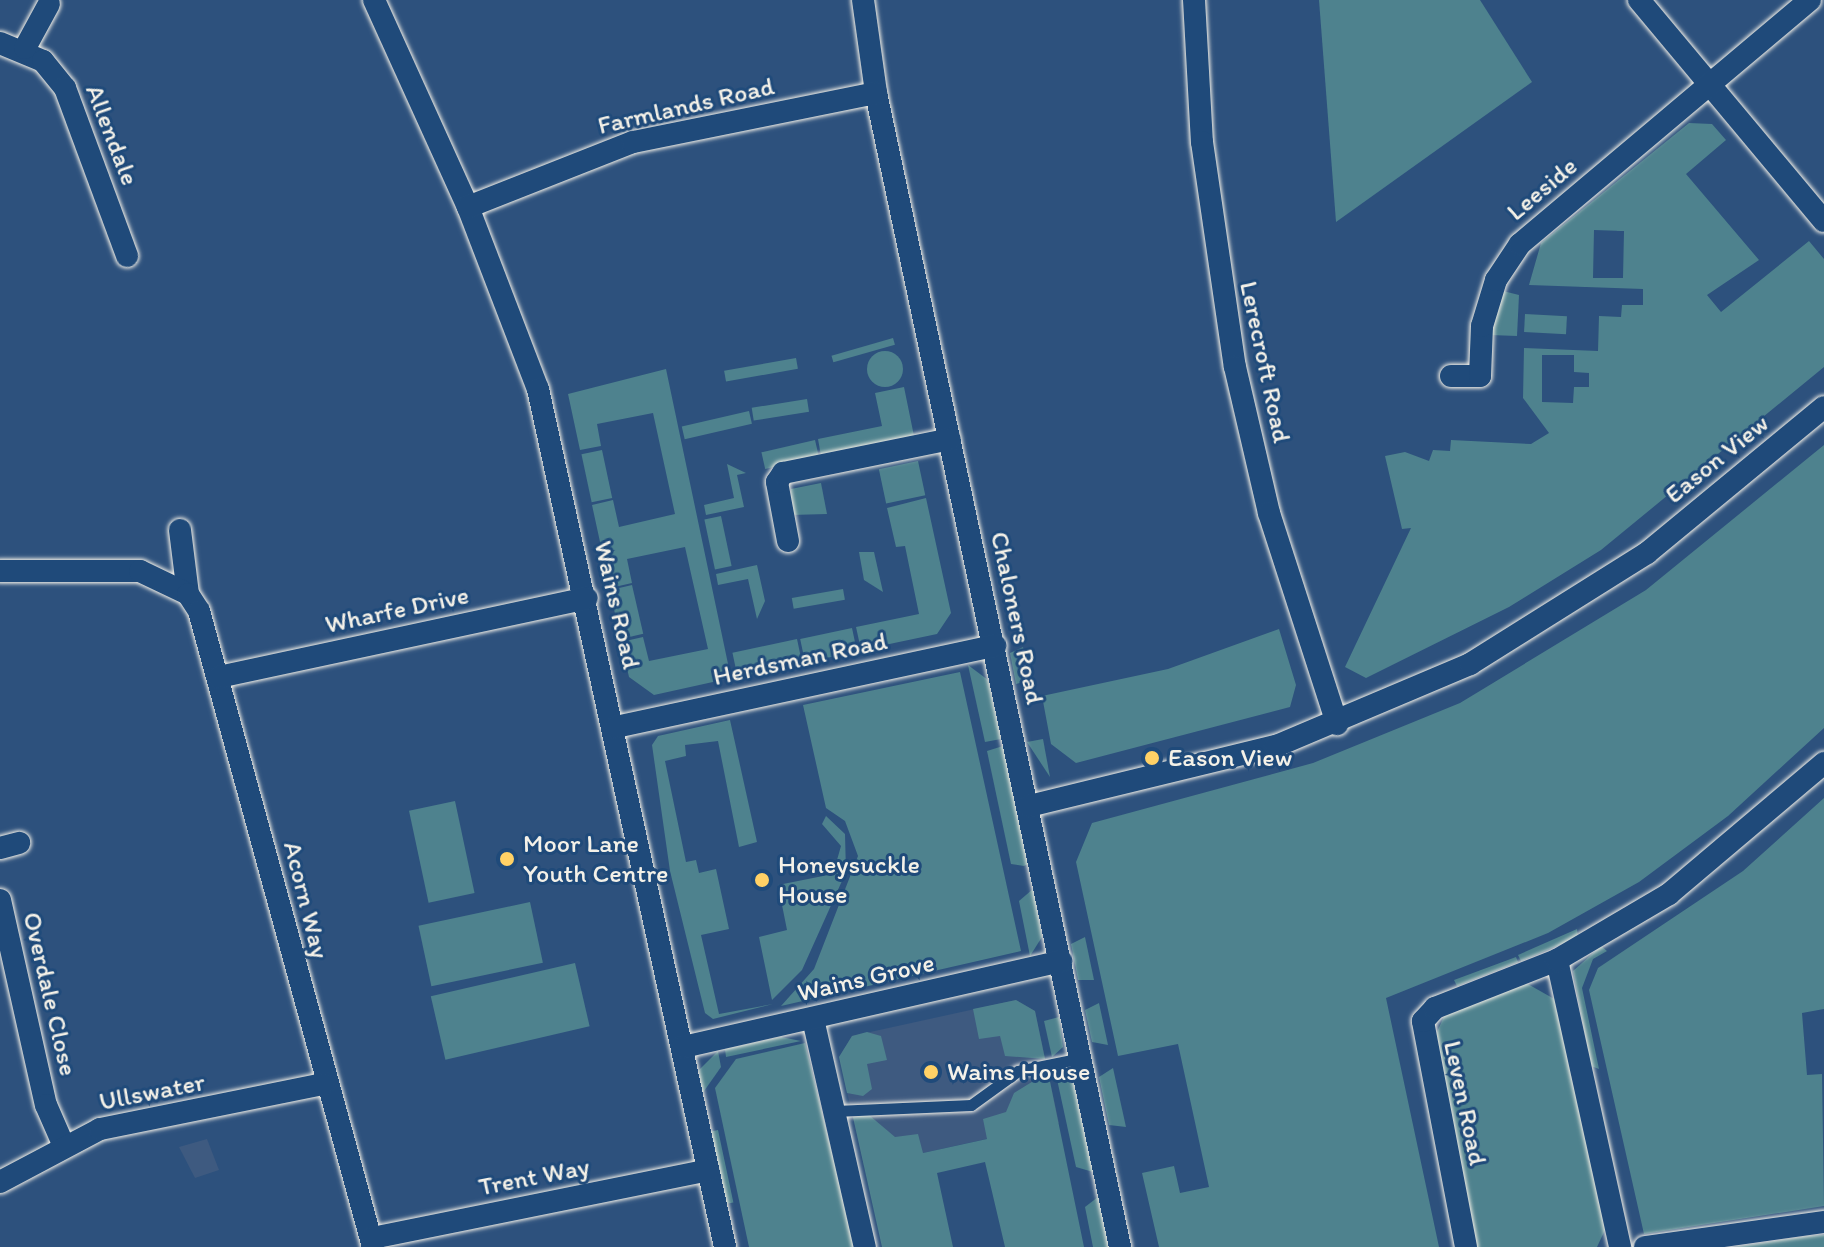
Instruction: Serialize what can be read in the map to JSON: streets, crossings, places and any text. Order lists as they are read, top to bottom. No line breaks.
{"streets":{"street":["Farmlands Road","Allendale","Leeside","Lerecroft Road","Eason View","Wains Road","Wharfe Drive","Chaloners Road","Herdsman Road","Acorn Way","Wains Grove","Overdale Close","Ullswater","Leven Road","Trent Way"]},"crossings":[["Farmlands Road","Wains Road"],["Farmlands Road","Chaloners Road"],["Lerecroft Road","Eason View"],["Eason View","Chaloners Road"],["Wains Road","Wharfe Drive"],["Wains Road","Herdsman Road"],["Wains Road","Wains Grove"],["Wains Road","Trent Way"],["Wharfe Drive","Acorn Way"],["Chaloners Road","Herdsman Road"],["Chaloners Road","Wains Grove"],["Acorn Way","Ullswater"],["Acorn Way","Trent Way"],["Overdale Close","Ullswater"]],"places":["Eason View","Moor Lane Youth Centre","Honeysuckle House","Wains House"]}
